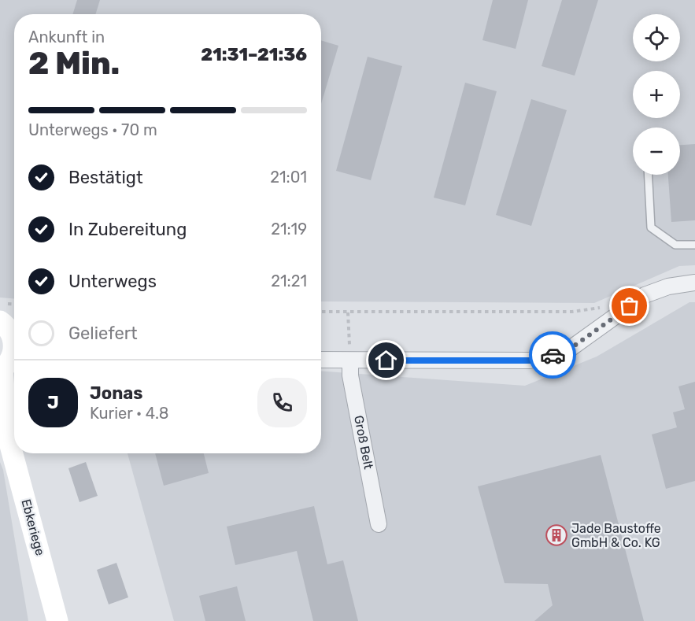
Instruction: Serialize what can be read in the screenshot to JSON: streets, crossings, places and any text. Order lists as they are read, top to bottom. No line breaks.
{"streets":{"street":["Groß Belt","Ebkeriege"]},"places":{"building":["Jade Baustoffe GmbH & Co. KG"]},"page":{"map_buttons":["+","−"],"heading":["2 Min.","Ankunft in","21:31–21:36"],"panel":["Jonas","Kurier · 4.8"],"bar":"Unterwegs · 70 m","list":[["Bestätigt","21:01"],["In Zubereitung","21:19"],["Unterwegs","21:21"],"Geliefert"],"round":"J"}}
